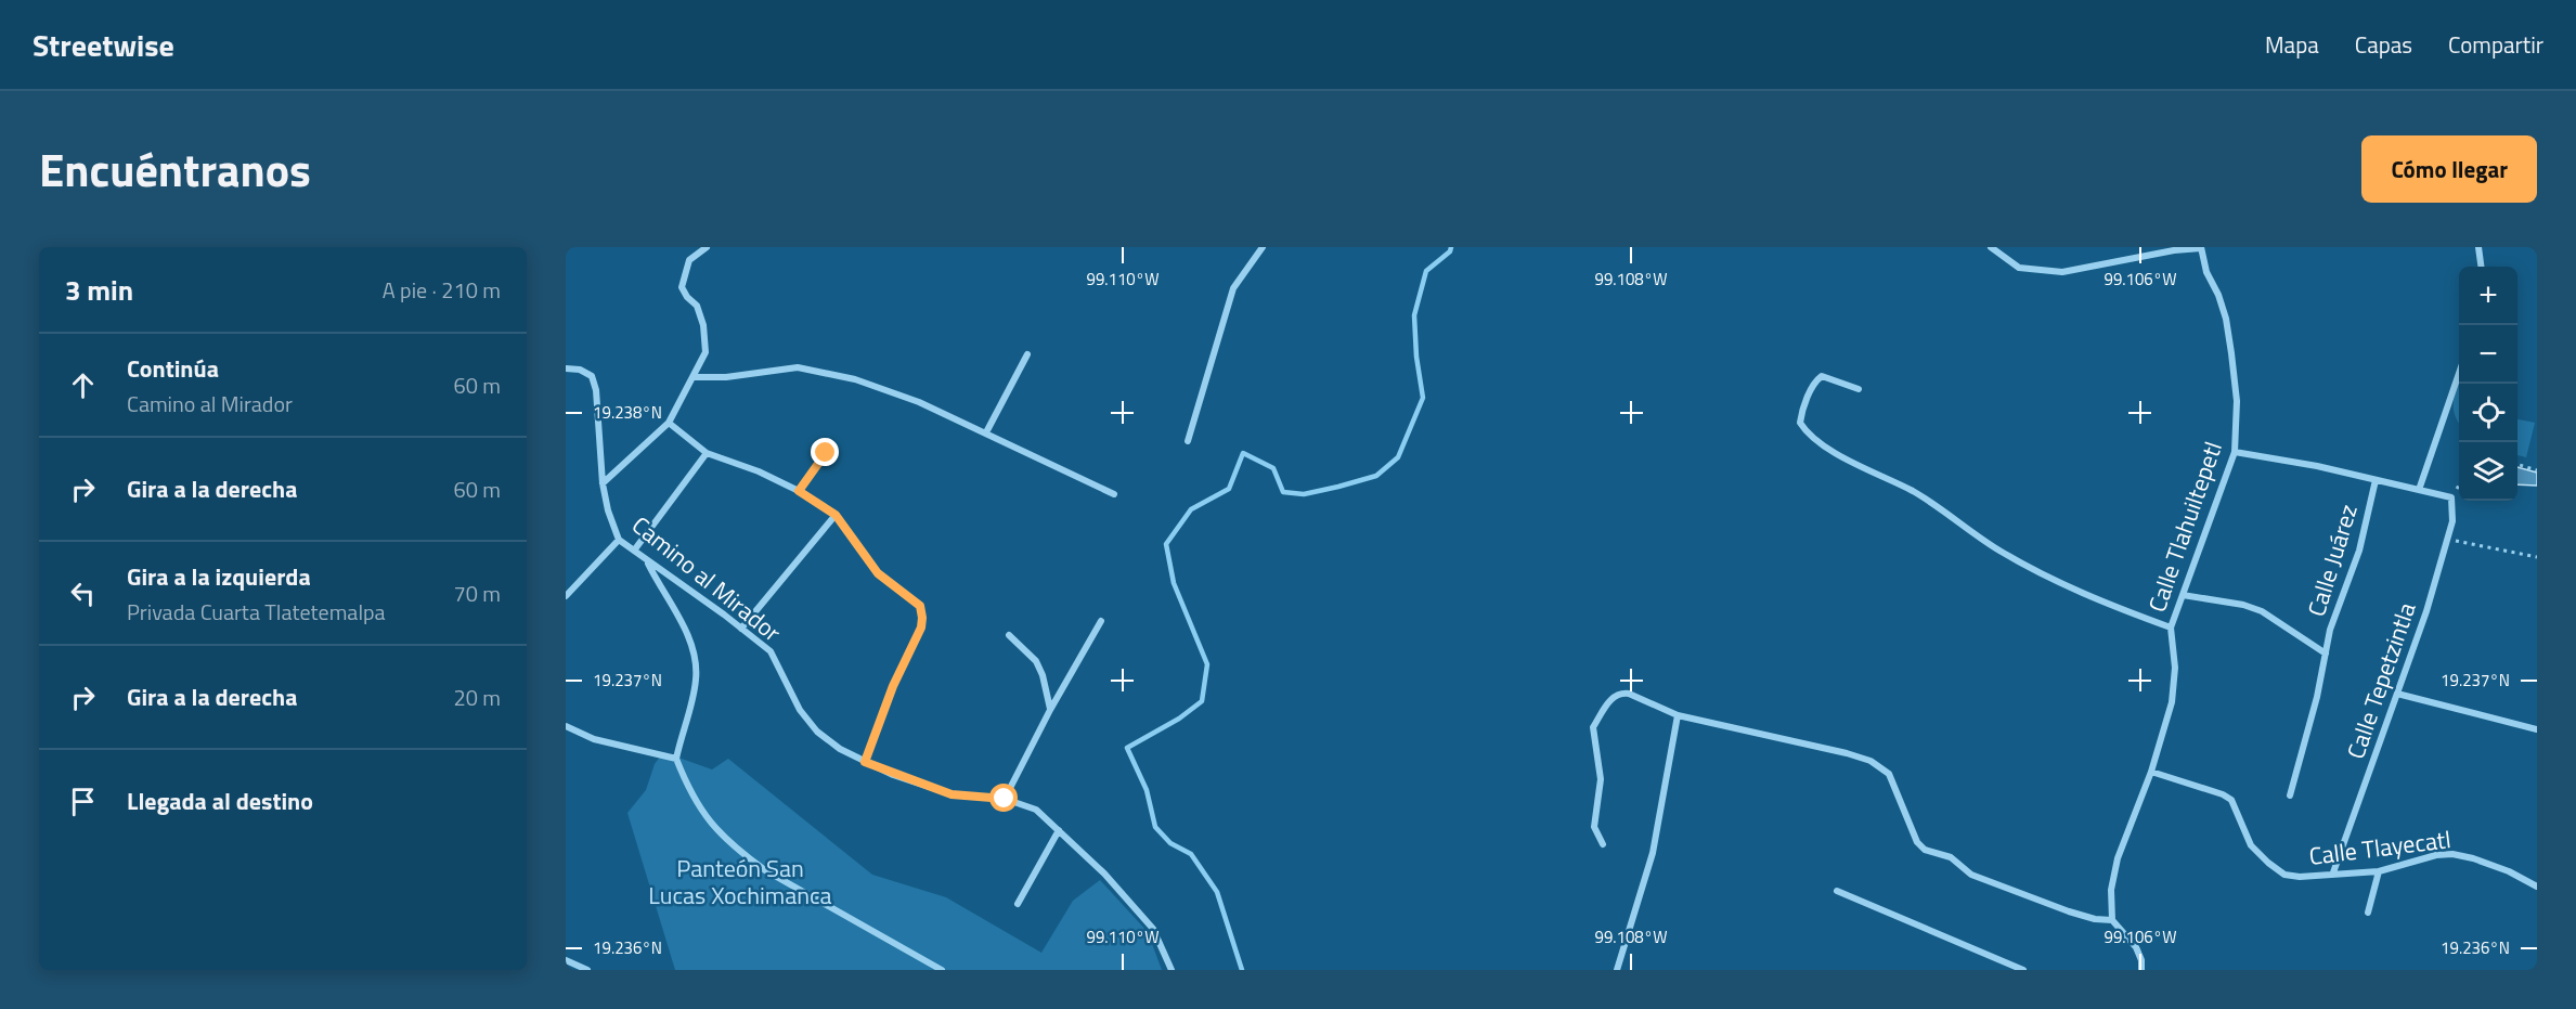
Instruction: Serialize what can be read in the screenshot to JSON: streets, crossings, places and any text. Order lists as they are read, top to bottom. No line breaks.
{"streets":{"street":["Calle Tlahuiltepetl","Calle Juárez","Camino al Mirador","Calle Tepetzintla","Calle Tlayecatl"]},"crossings":[["Calle Tlahuiltepetl","Calle Juárez"],["Calle Tlahuiltepetl","Calle Tlayecatl"],["Calle Tepetzintla","Calle Tlayecatl"]],"parks":["Panteón San Lucas Xochimanca"],"page":{"header":"Streetwise","nav":["Mapa","Capas","Compartir"],"title":"Encuéntranos","buttons":"Cómo llegar","heading":["3 min","A pie · 210 m"],"map_buttons":["+","−"],"list":[["Continúa","Camino al Mirador","60 m"],["Gira a la derecha","60 m"],["Gira a la izquierda","Privada Cuarta Tlatetemalpa","70 m"],["Gira a la derecha","20 m"],"Llegada al destino"]},"coordinates":["99.110°W","99.108°W","99.106°W","19.238°N","19.237°N","19.236°N"]}
